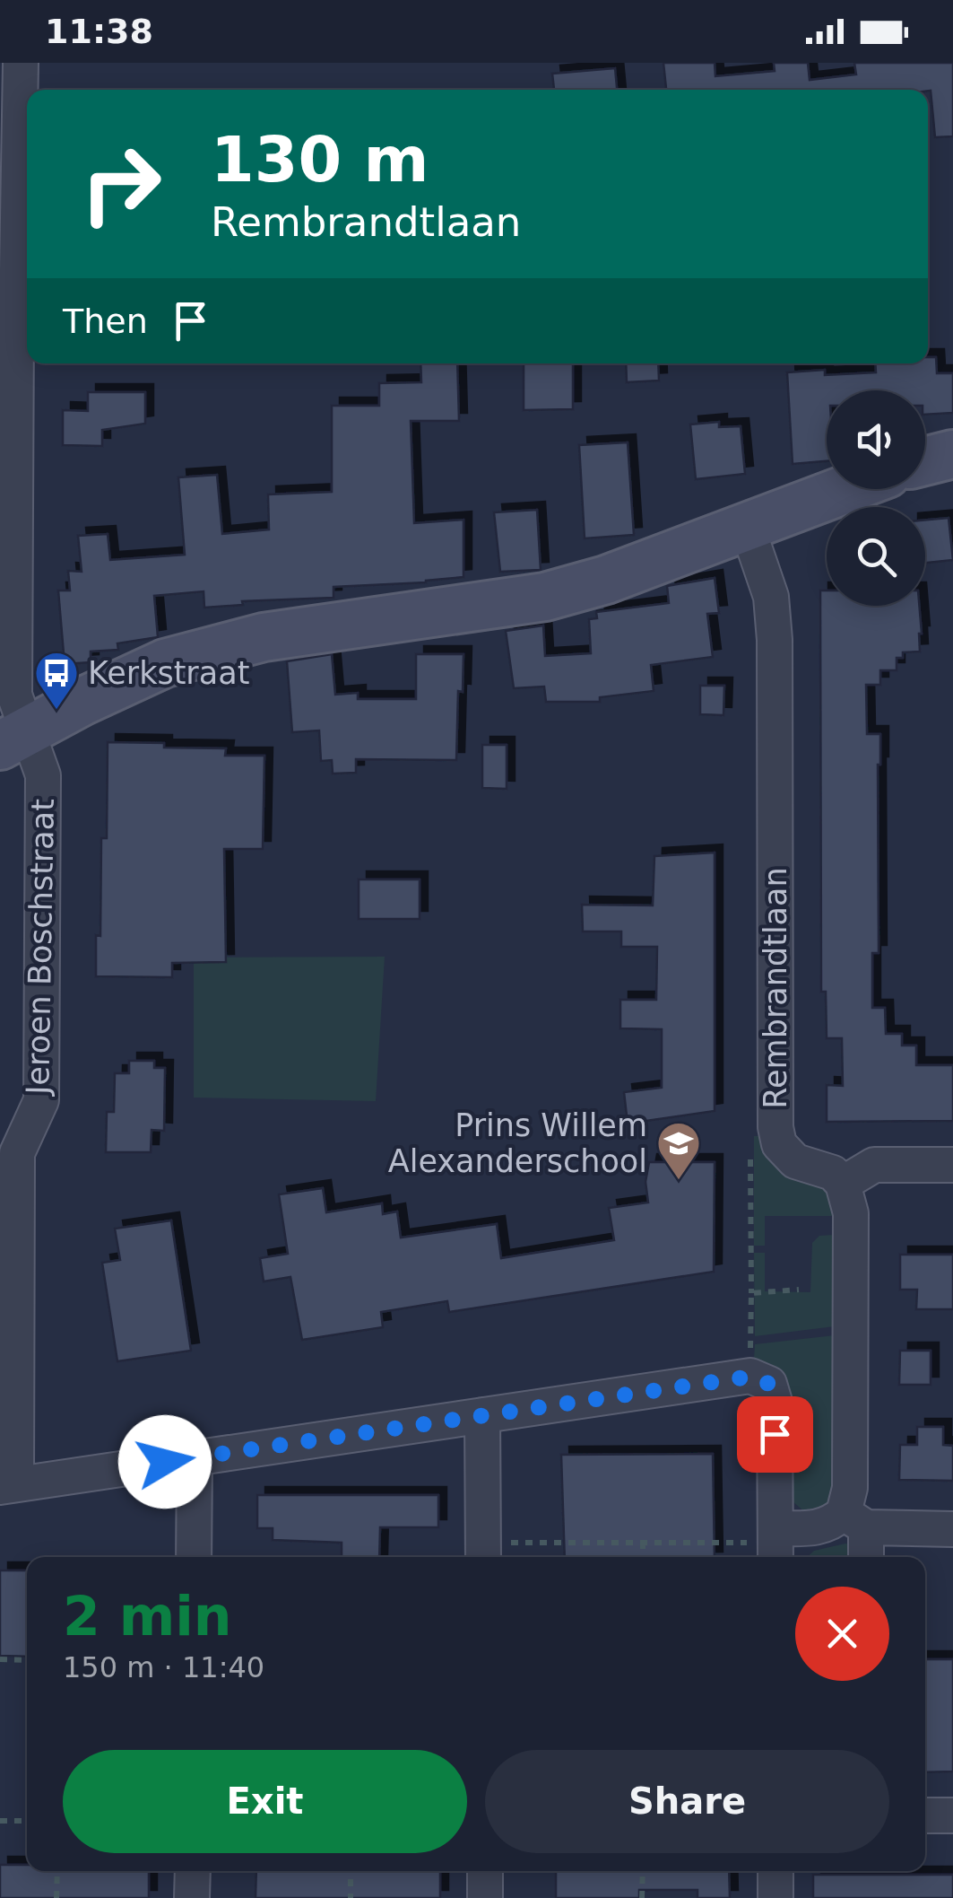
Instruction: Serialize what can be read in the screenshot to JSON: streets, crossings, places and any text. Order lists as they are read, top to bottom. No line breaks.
{"streets":{"street":["Jeroen Boschstraat","Rembrandtlaan"]},"places":{"bus stop":["Kerkstraat"],"school or university":["Prins Willem Alexanderschool"]},"page":{"status":"11:38","turn":["130 m","Rembrandtlaan"],"then":"Then","heading":["2 min","150 m · 11:40"],"buttons":["Exit","Share"]}}
